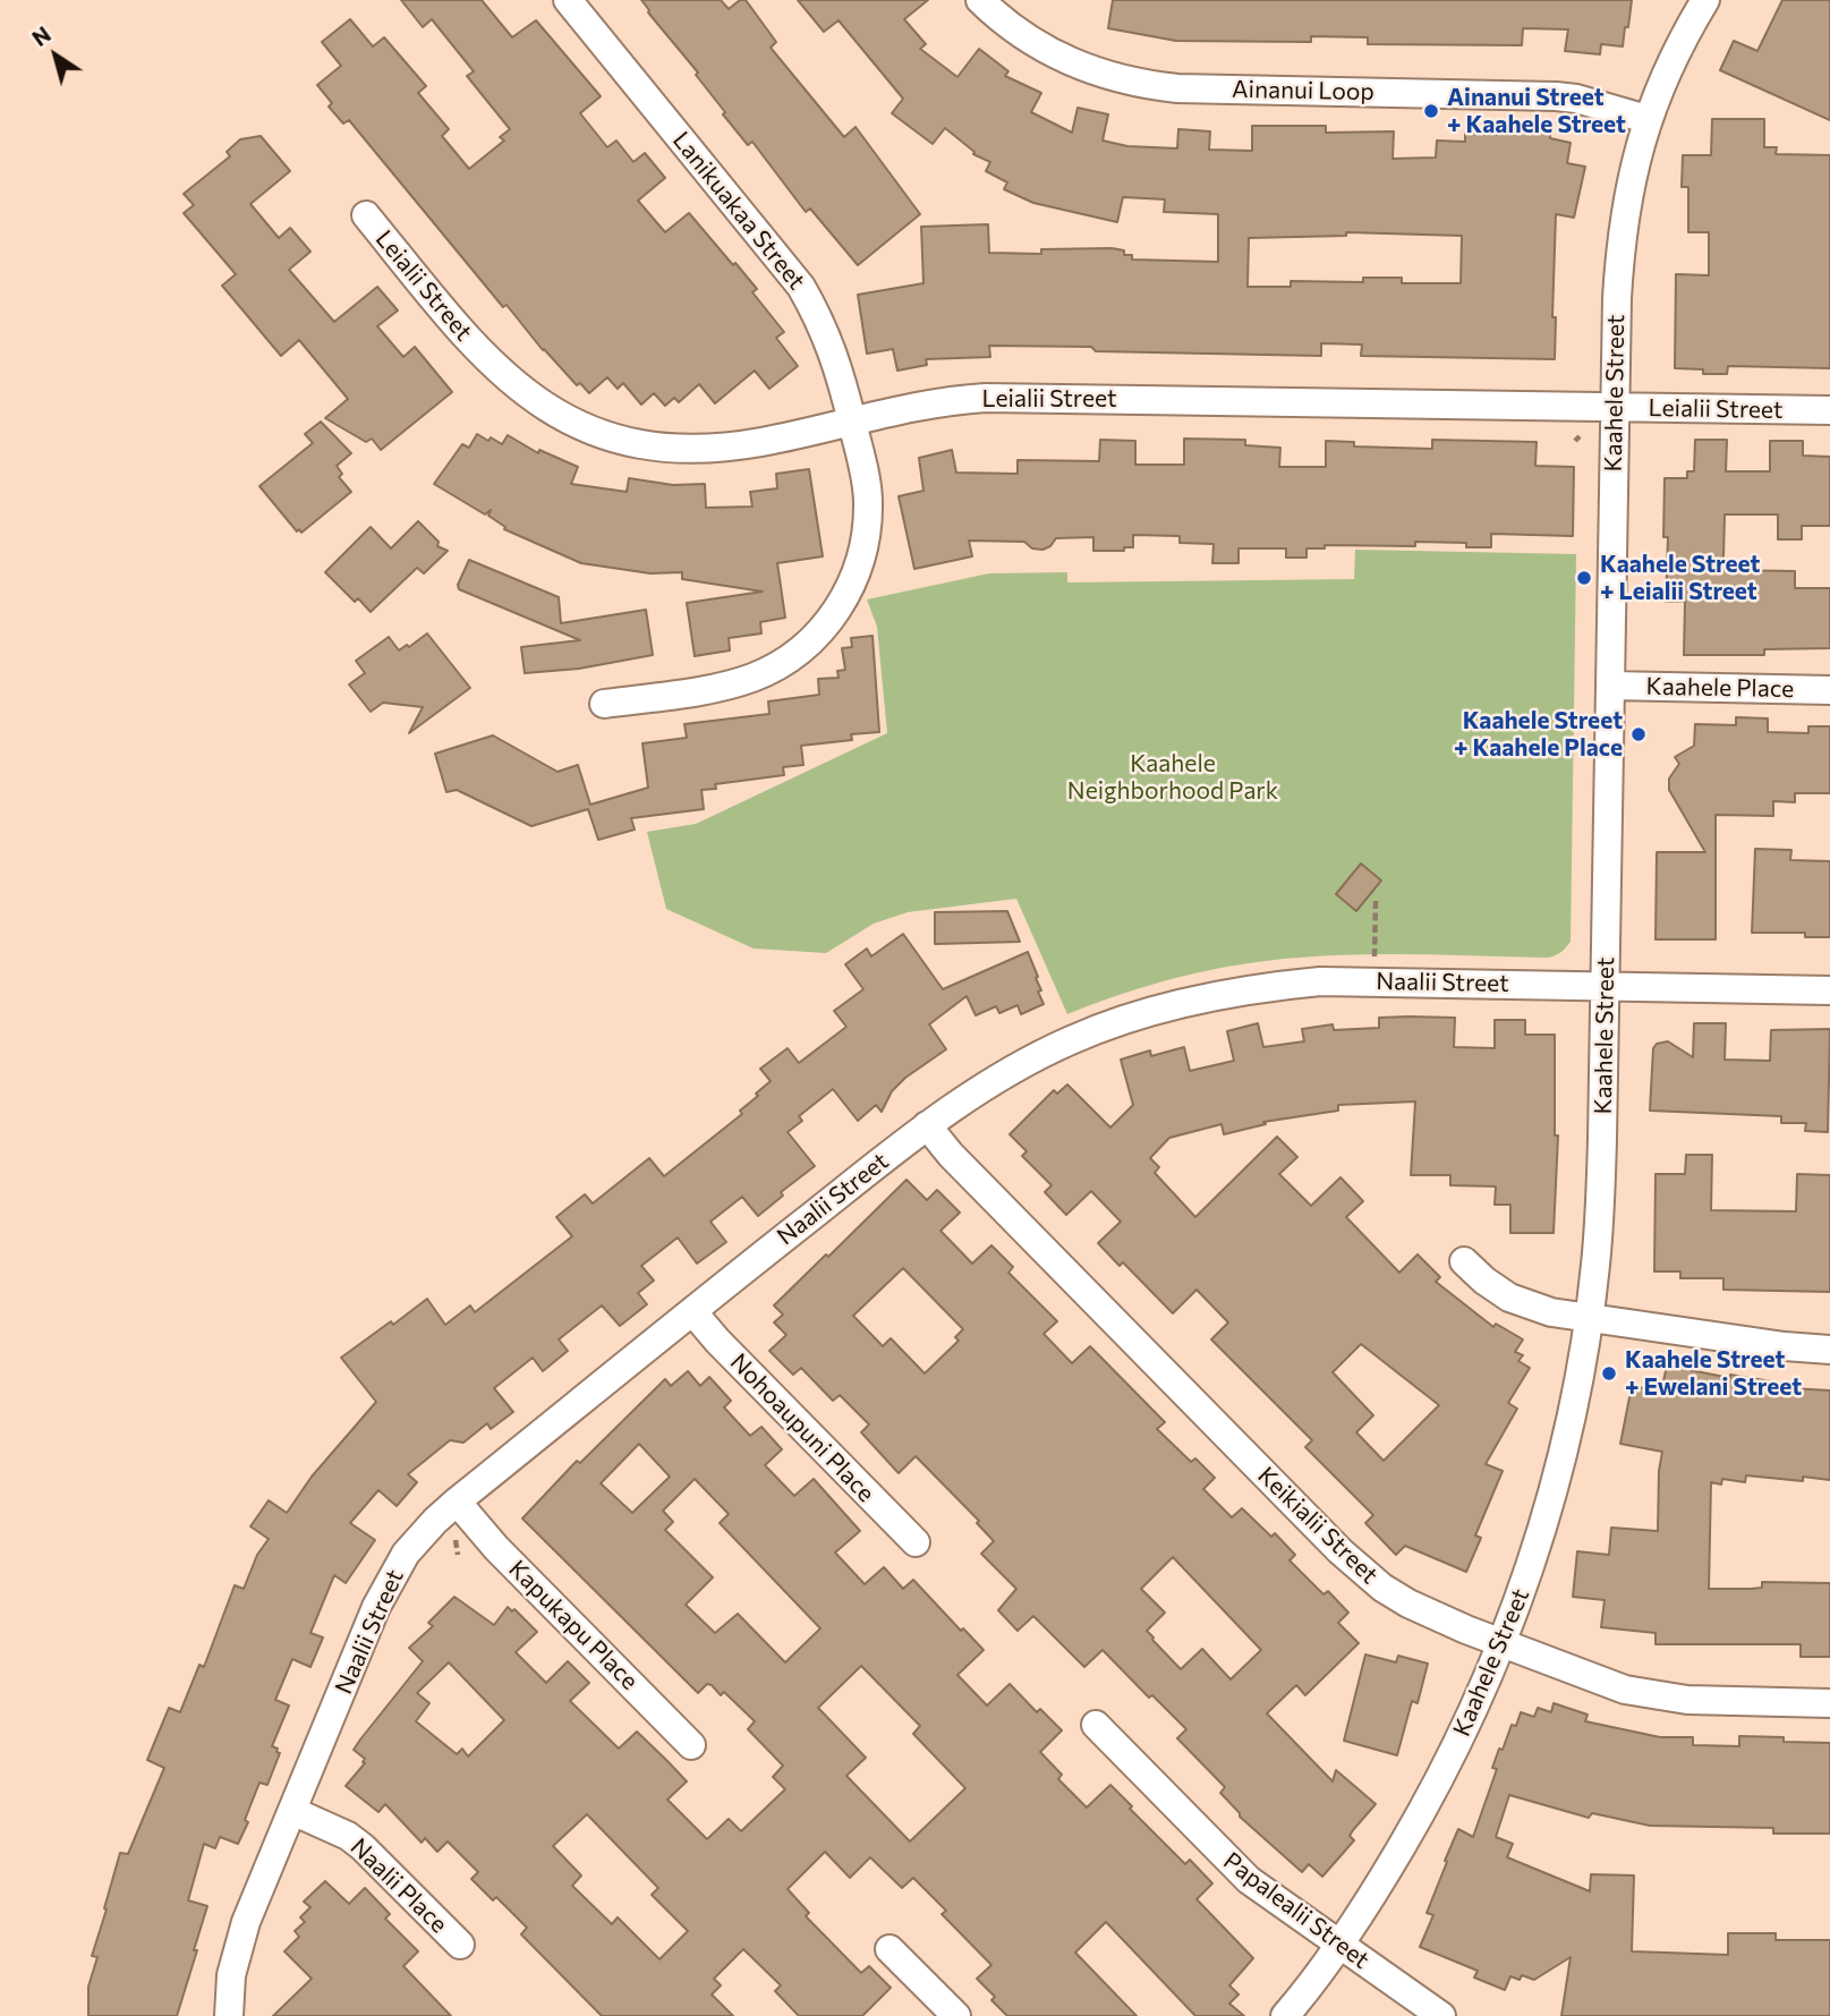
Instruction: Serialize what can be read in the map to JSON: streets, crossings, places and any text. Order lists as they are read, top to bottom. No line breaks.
{"streets":{"street":["Ainanui Loop","Lanikuakaa Street","Leialii Street","Kaahele Street","Kaahele Place","Naalii Street","Nohoaupuni Place","Keikialii Street","Kapukapu Place","Naalii Place","Papalealii Street"]},"crossings":[["Ainanui Loop","Kaahele Street"],["Lanikuakaa Street","Leialii Street"],["Leialii Street","Kaahele Street"],["Kaahele Street","Kaahele Place"],["Kaahele Street","Naalii Street"],["Kaahele Street","Keikialii Street"],["Kaahele Street","Papalealii Street"],["Naalii Street","Nohoaupuni Place"],["Naalii Street","Keikialii Street"],["Naalii Street","Kapukapu Place"],["Naalii Street","Naalii Place"]],"parks":["Kaahele Neighborhood Park"],"places":["Ainanui Street + Kaahele Street","Kaahele Street + Leialii Street","Kaahele Street + Kaahele Place","Kaahele Street + Ewelani Street"],"north":"top left"}
